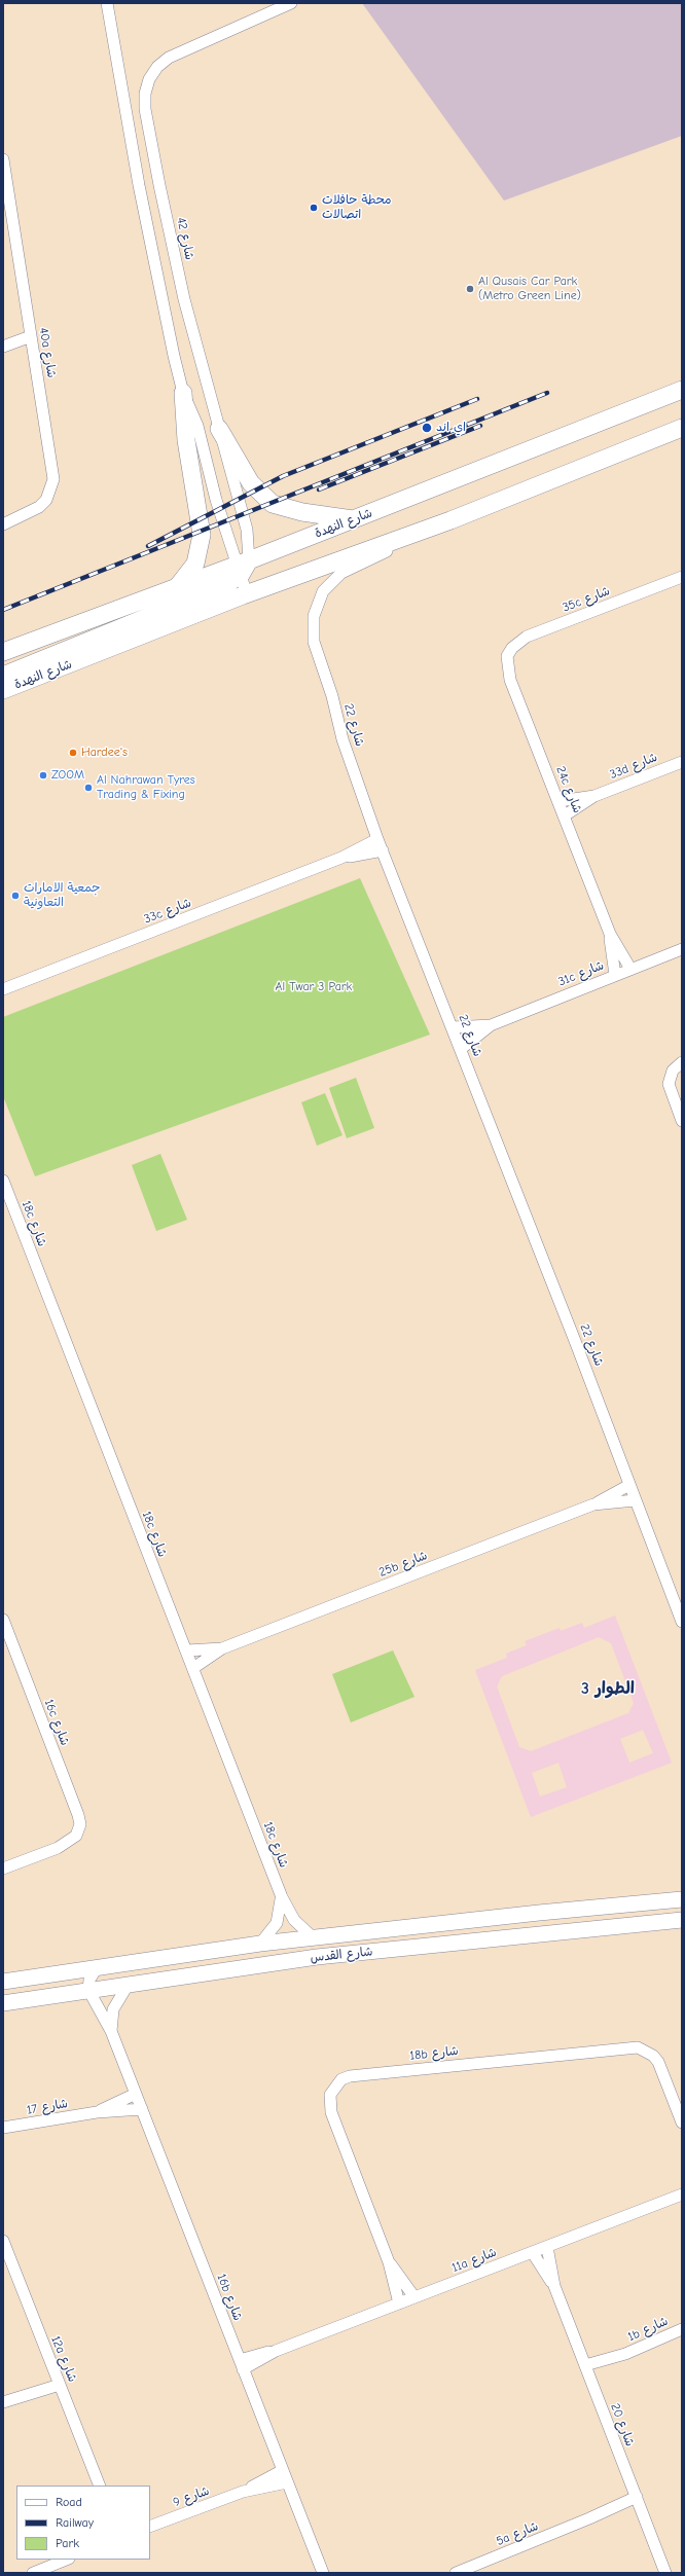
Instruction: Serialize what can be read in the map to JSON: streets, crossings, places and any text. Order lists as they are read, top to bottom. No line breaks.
{"streets":{"main road":["شارع النهدة","شارع القدس"],"street":["شارع 42","40a شارع","35c شارع","شارع 22","33d شارع","24c شارع","33c شارع","31c شارع","18c شارع","25b شارع","16c شارع","18b شارع","شارع 17","11a شارع","16b شارع","1b شارع","12a شارع","شارع 20","شارع 9","5a شارع"]},"crossings":[["شارع 42","شارع النهدة"],["شارع النهدة","شارع 22"],["35c شارع","24c شارع"],["شارع 22","33c شارع"],["شارع 22","31c شارع"],["شارع 22","25b شارع"],["33d شارع","24c شارع"],["24c شارع","31c شارع"],["18c شارع","25b شارع"],["18c شارع","شارع القدس"],["شارع القدس","16b شارع"],["18b شارع","11a شارع"],["شارع 17","16b شارع"],["11a شارع","16b شارع"],["11a شارع","شارع 20"],["16b شارع","شارع 9"],["1b شارع","شارع 20"],["شارع 20","5a شارع"]],"districts":["الطوار 3"],"parks":["Al Twar 3 Park"],"places":["محطة حافلات اتصالات","Al Qusais Car Park (Metro Green Line)","اي اند","Hardee's","ZOOM","Al Nahrawan Tyres Trading & Fixing","جمعية الامارات التعاونية"],"legend":["Road","Railway","Park"]}
